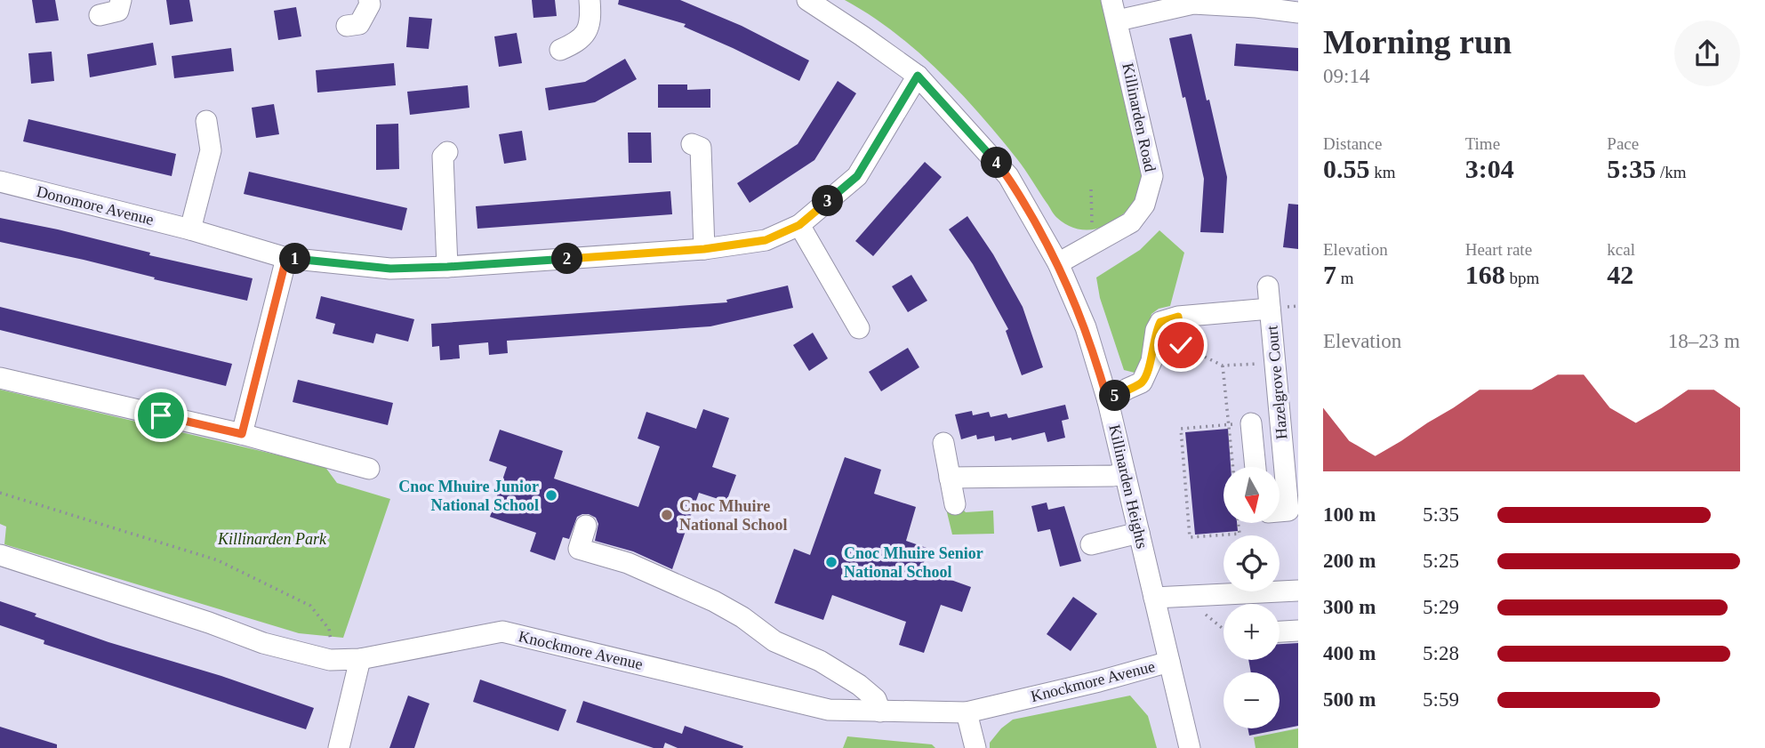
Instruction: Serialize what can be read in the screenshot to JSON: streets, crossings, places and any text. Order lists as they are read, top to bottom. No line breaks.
{"streets":{"street":["Killinarden Road","Donomore Avenue","Hazelgrove Court","Killinarden Heights","Knockmore Avenue"]},"crossings":[["Killinarden Road","Killinarden Heights"],["Donomore Avenue","Killinarden Heights"],["Killinarden Heights","Knockmore Avenue"]],"parks":["Killinarden Park"],"places":["Cnoc Mhuire Junior National School","Cnoc Mhuire National School","Cnoc Mhuire Senior National School"],"north":"bottom","page":{"heading":["Morning run","09:14"],"stats":[["Distance","0.55 km"],["Time","3:04"],["Pace","5:35 /km"],["Elevation","7 m"],["Heart rate","168 bpm"],["kcal","42"]],"pins":["4","3","1","2","5"],"chart":["Elevation","18–23 m"],"map_buttons":["+","−"],"list":[{"name":"100 m","note":"5:35"},{"name":"200 m","note":"5:25"},{"name":"300 m","note":"5:29"},{"name":"400 m","note":"5:28"},{"name":"500 m","note":"5:59"}]}}
